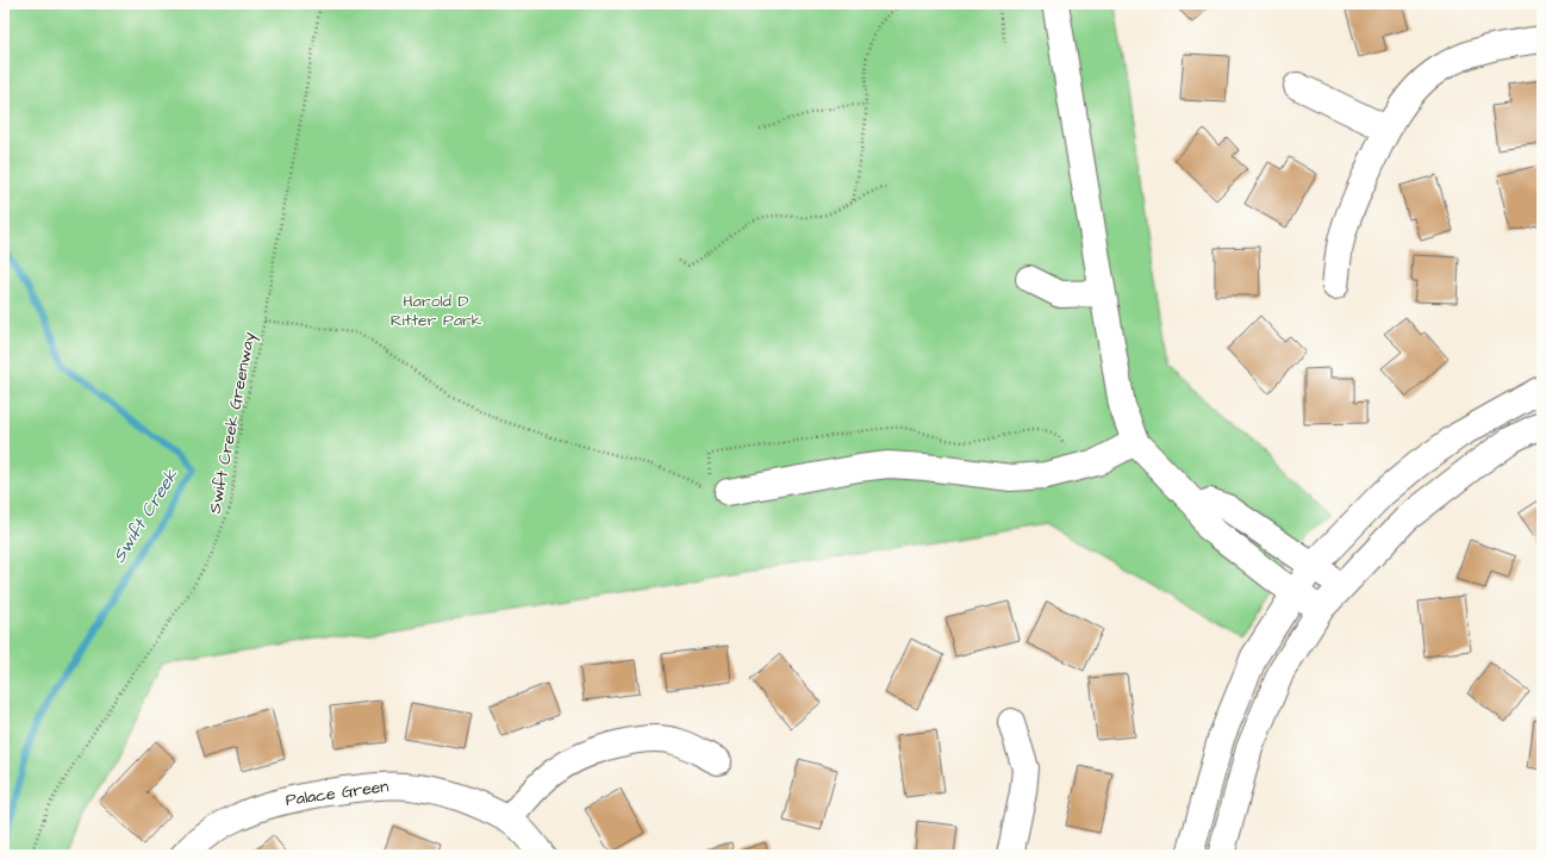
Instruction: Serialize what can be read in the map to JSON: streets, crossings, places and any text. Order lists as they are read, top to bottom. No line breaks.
{"streets":{"street":["Palace Green"],"path":["Swift Creek Greenway"]},"water":["Swift Creek"],"parks":["Harold D Ritter Park"]}
